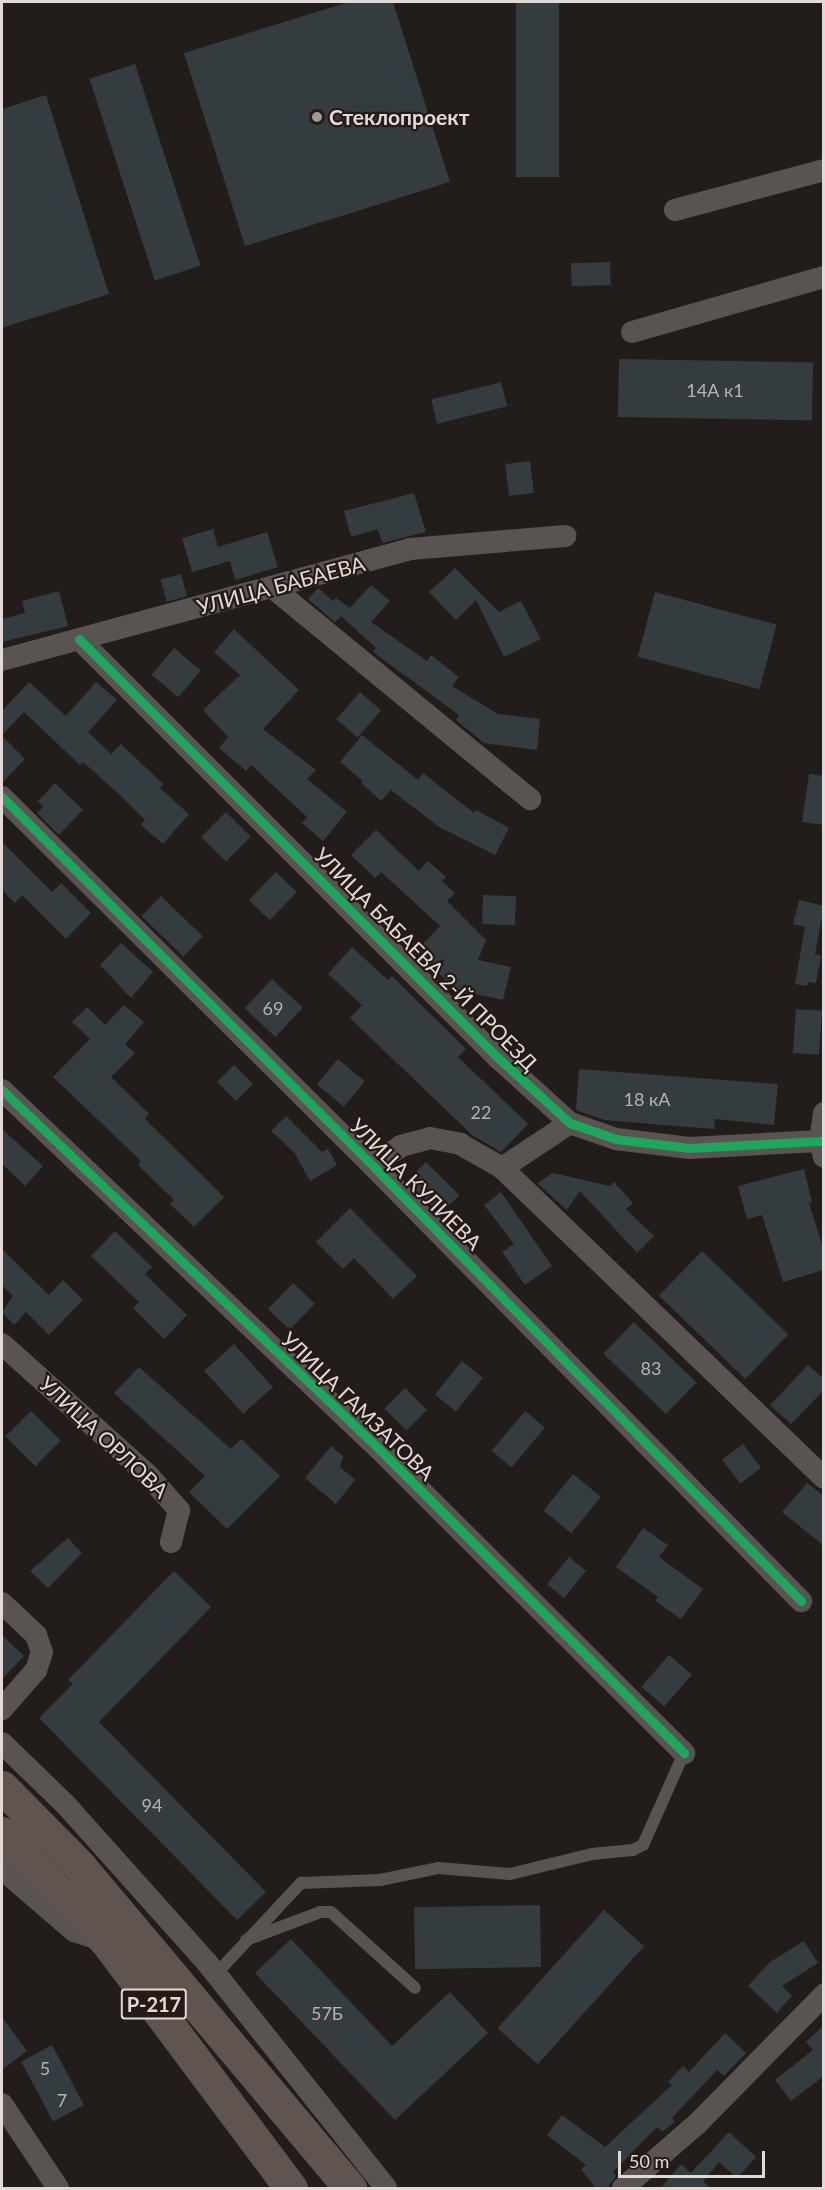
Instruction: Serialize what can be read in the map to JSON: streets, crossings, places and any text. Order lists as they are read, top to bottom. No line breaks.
{"streets":{"highway":["Р-217"],"street":["УЛИЦА БАБАЕВА","УЛИЦА БАБАЕВА 2-Й ПРОЕЗД","УЛИЦА КУЛИЕВА","УЛИЦА ГАМЗАТОВА","УЛИЦА ОРЛОВА"]},"crossings":[["УЛИЦА БАБАЕВА","УЛИЦА БАБАЕВА 2-Й ПРОЕЗД"]],"places":["Стеклопроект"],"house_numbers":["14А к1","69","18 кА","22","83","94","57Б","5","7"],"scale_bar":"50 m"}
